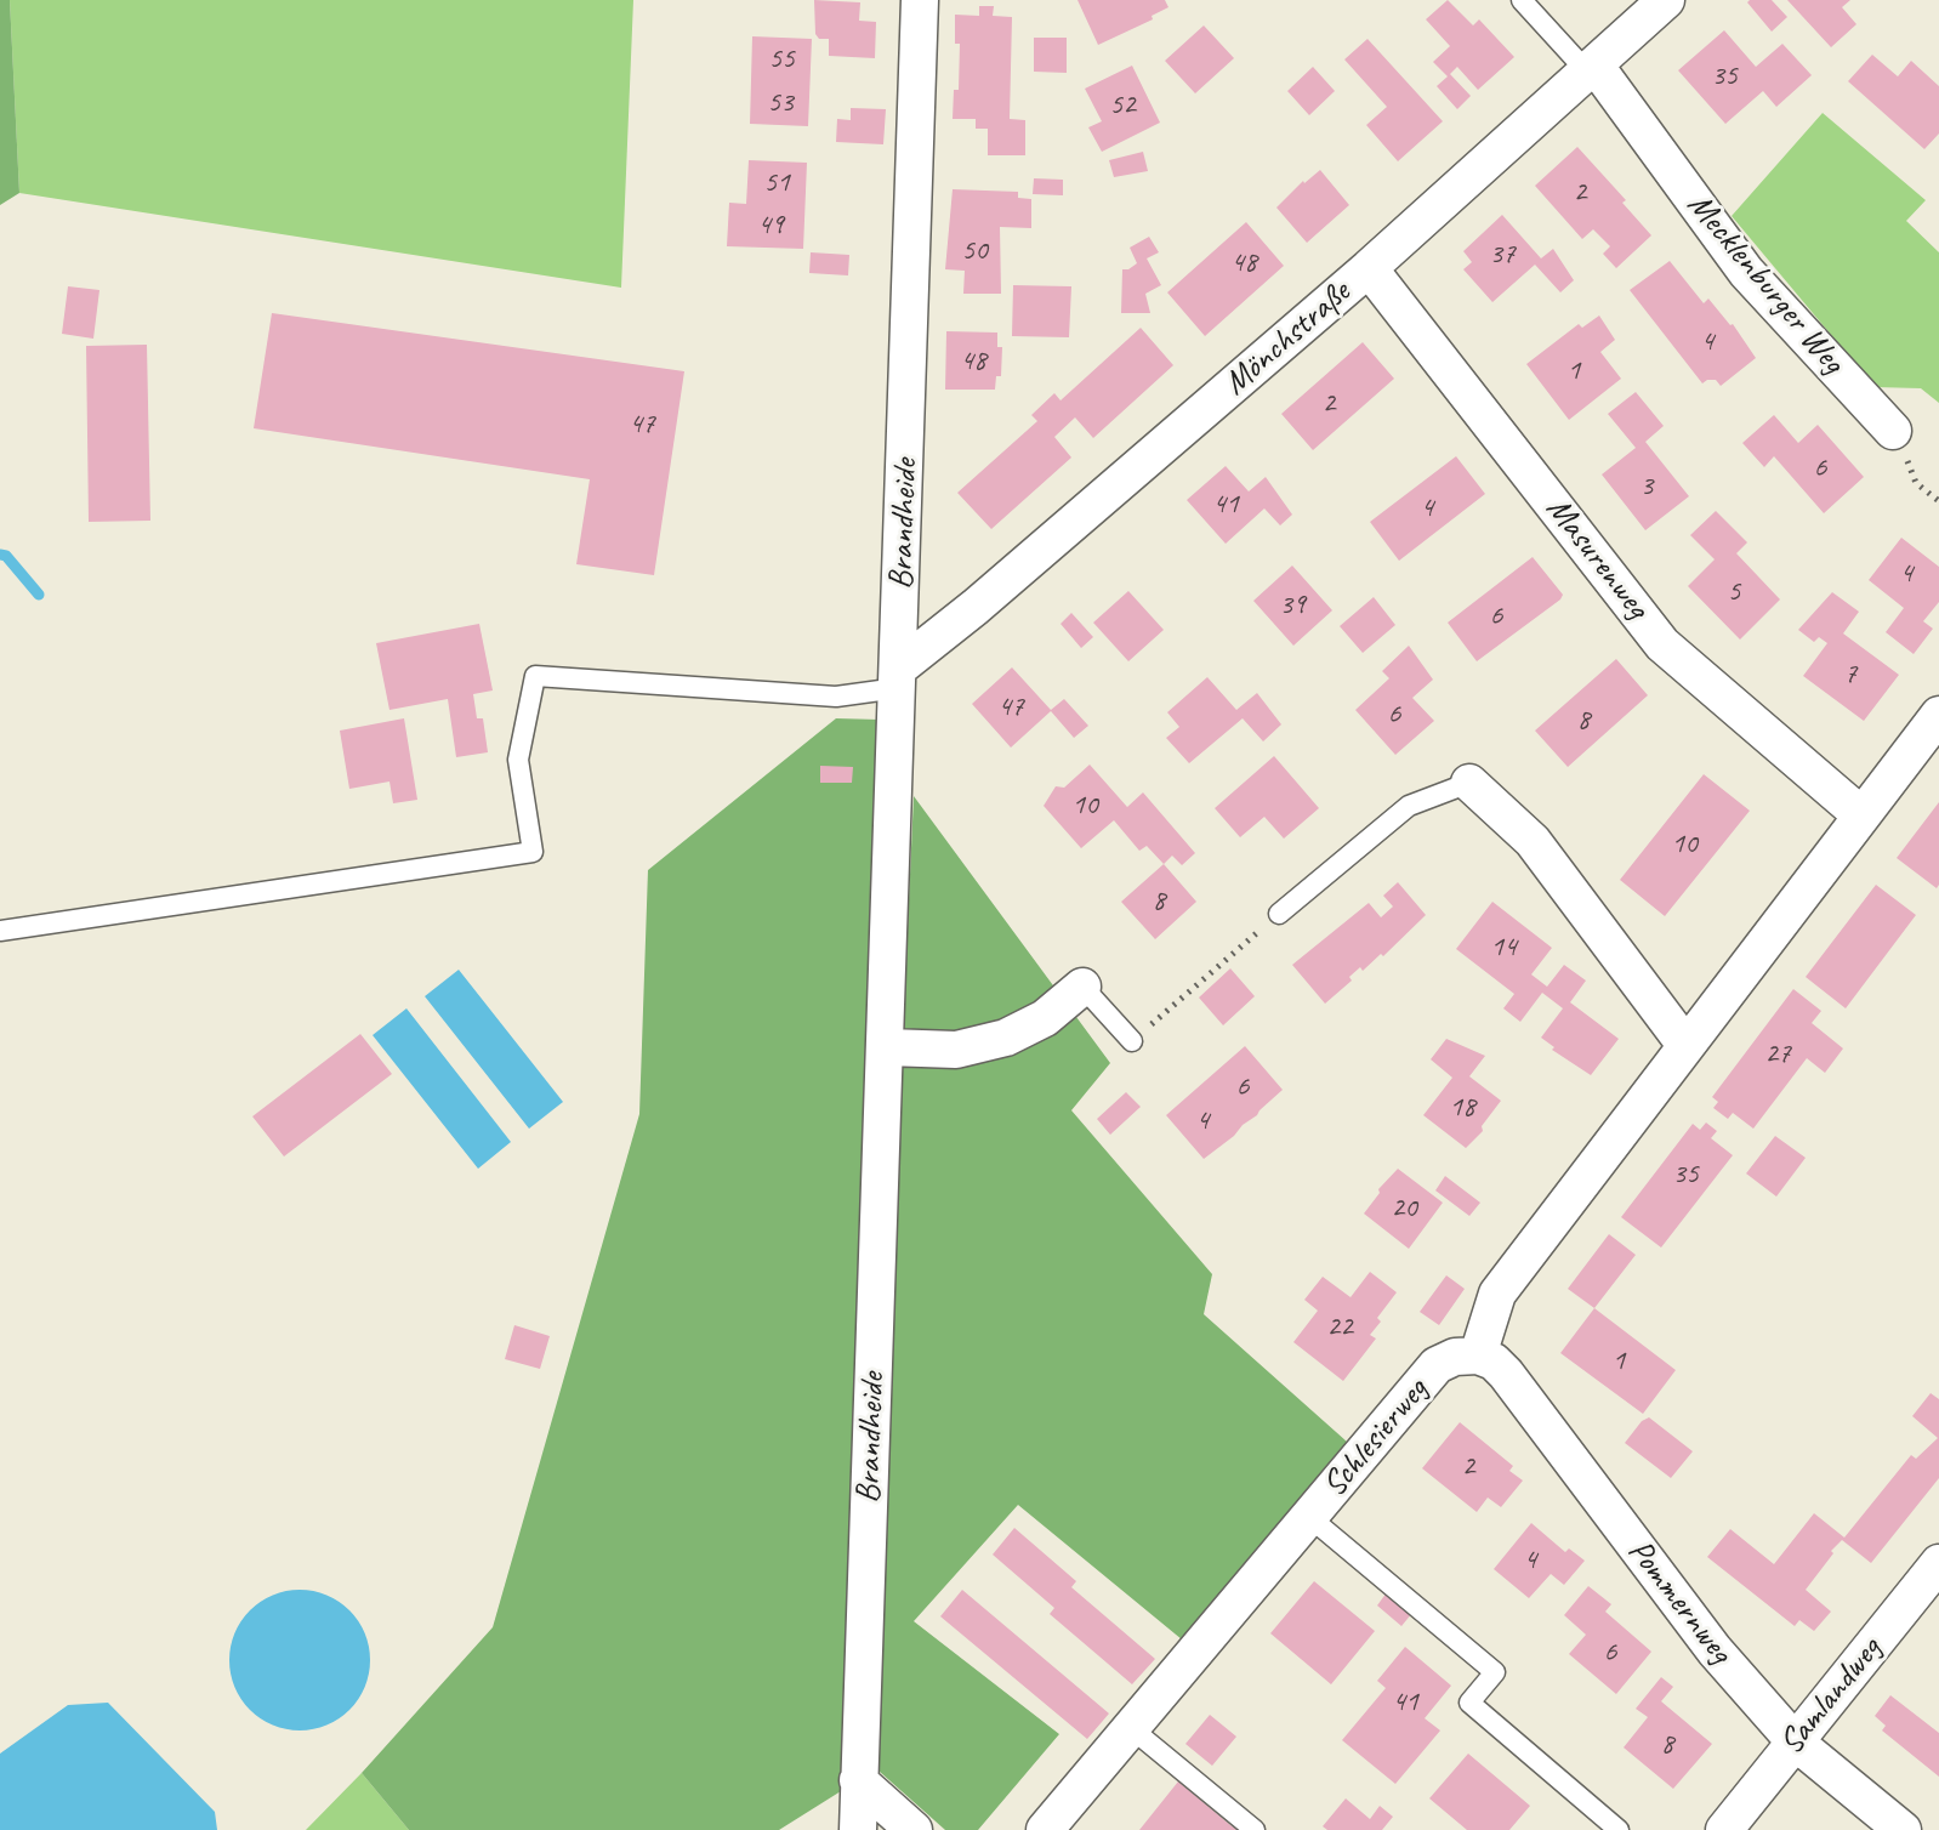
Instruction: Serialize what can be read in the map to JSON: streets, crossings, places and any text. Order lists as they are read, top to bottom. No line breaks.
{"streets":{"street":["Mecklenburger Weg","Mönchstraße","Brandheide","Masurenweg","Schlesierweg","Pommernweg","Samlandweg"]},"crossings":[["Mecklenburger Weg","Mönchstraße"],["Mönchstraße","Brandheide"],["Mönchstraße","Masurenweg"],["Schlesierweg","Pommernweg"],["Pommernweg","Samlandweg"]],"house_numbers":["55","35","53","52","51","2","49","50","37","48","4","48","1","2","47","6","3","41","4","4","5","39","6","7","47","6","8","10","10","8","14","27","6","18","4","35","20","22","1","2","4","6","41","8"]}
